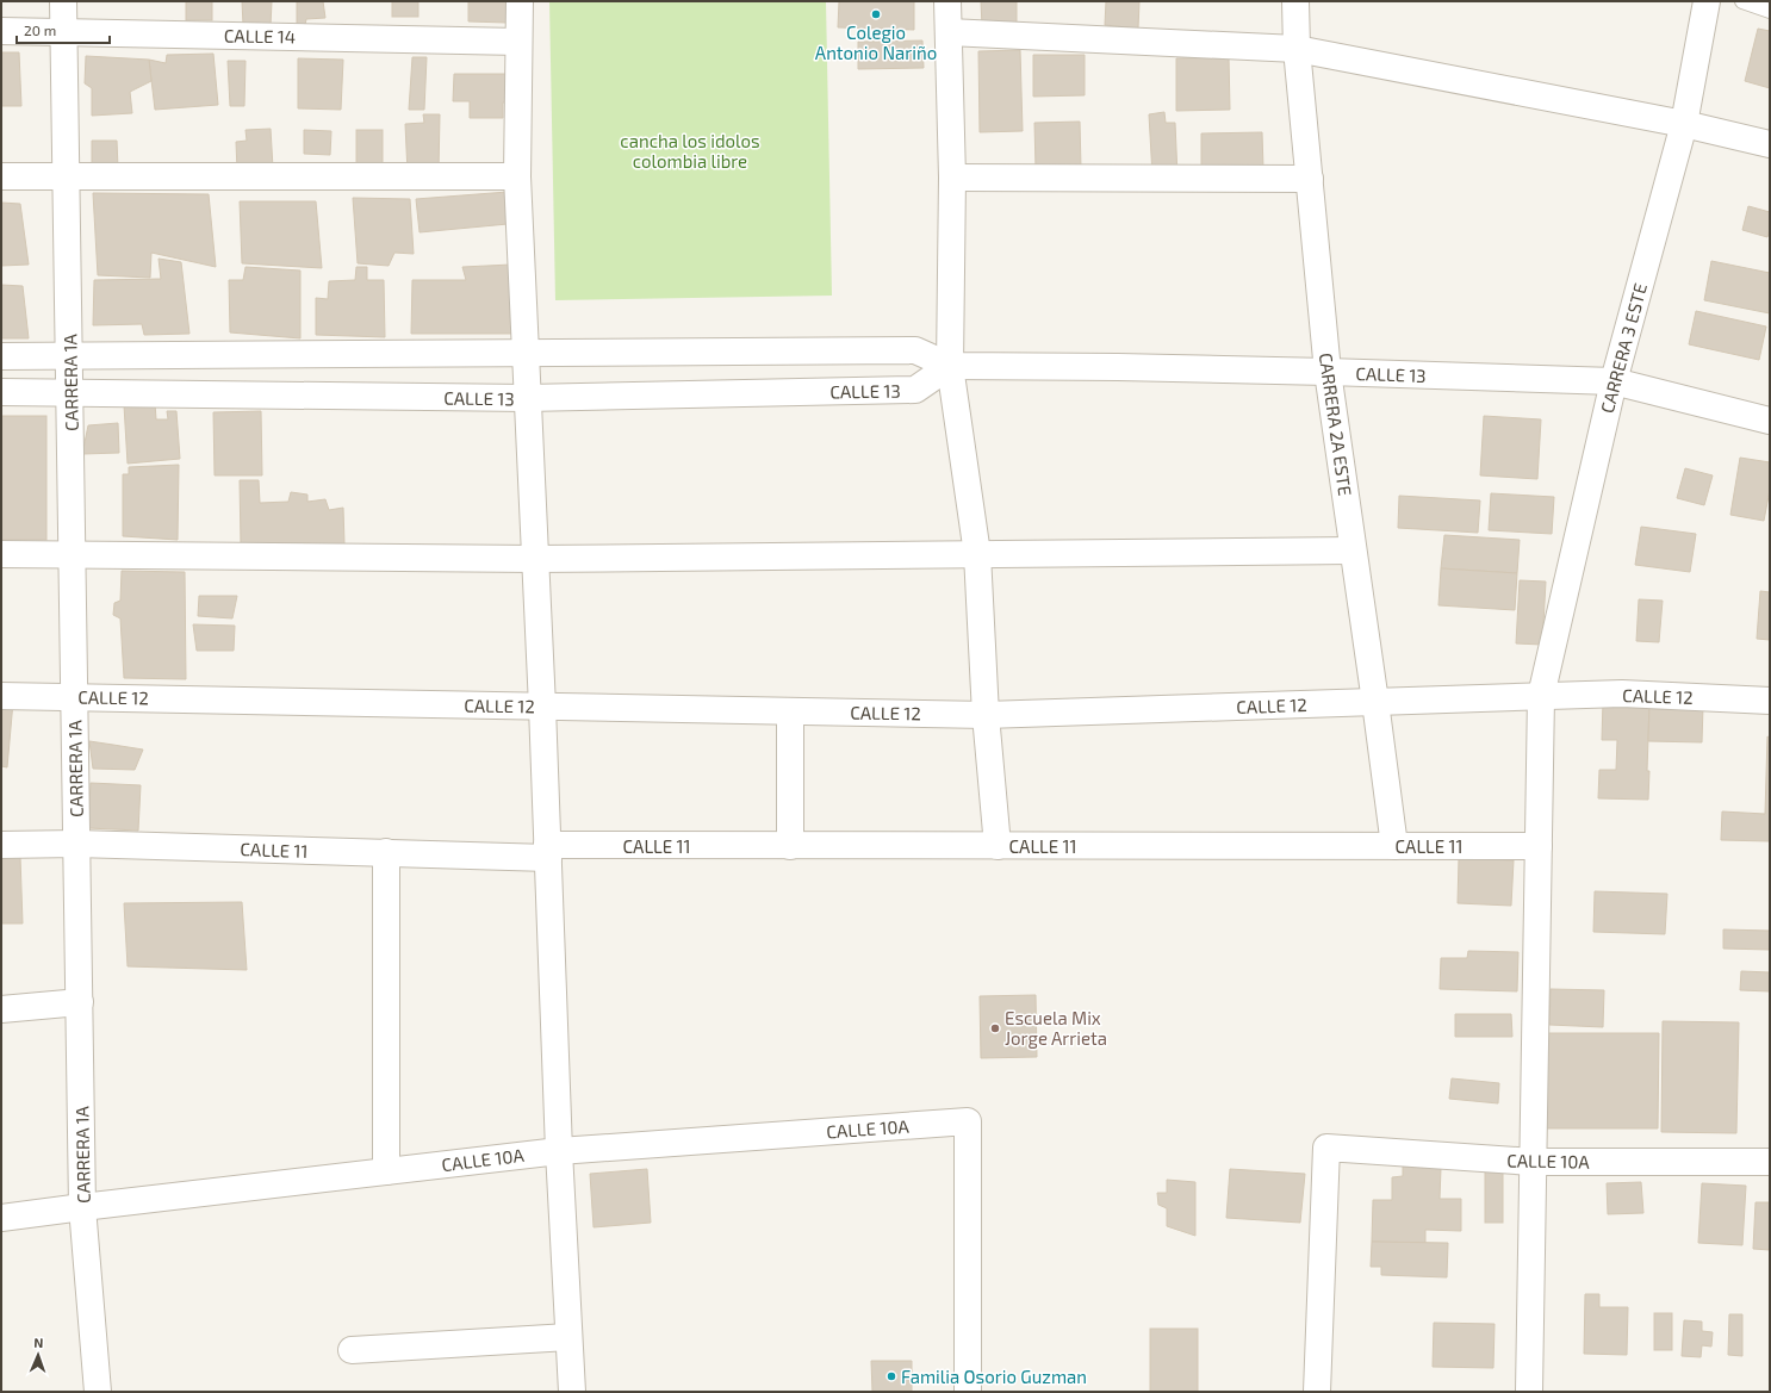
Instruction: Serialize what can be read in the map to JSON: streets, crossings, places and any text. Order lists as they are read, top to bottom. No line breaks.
{"streets":{"street":["CALLE 14","CARRERA 3 ESTE","CALLE 13","CARRERA 1A","CARRERA 2A ESTE","CALLE 12","CALLE 11","CALLE 10A"]},"crossings":[["CALLE 14","CARRERA 1A"],["CARRERA 3 ESTE","CALLE 13"],["CARRERA 3 ESTE","CALLE 12"],["CARRERA 3 ESTE","CALLE 11"],["CARRERA 3 ESTE","CALLE 10A"],["CALLE 13","CARRERA 1A"],["CALLE 13","CARRERA 2A ESTE"],["CARRERA 1A","CALLE 12"],["CARRERA 1A","CALLE 11"],["CARRERA 1A","CALLE 10A"],["CARRERA 2A ESTE","CALLE 12"],["CARRERA 2A ESTE","CALLE 11"]],"parks":["cancha los idolos colombia libre"],"places":["Colegio Antonio Nariño","Escuela Mix Jorge Arrieta","Familia Osorio Guzman"],"scale_bar":"20 m","north":"top"}
